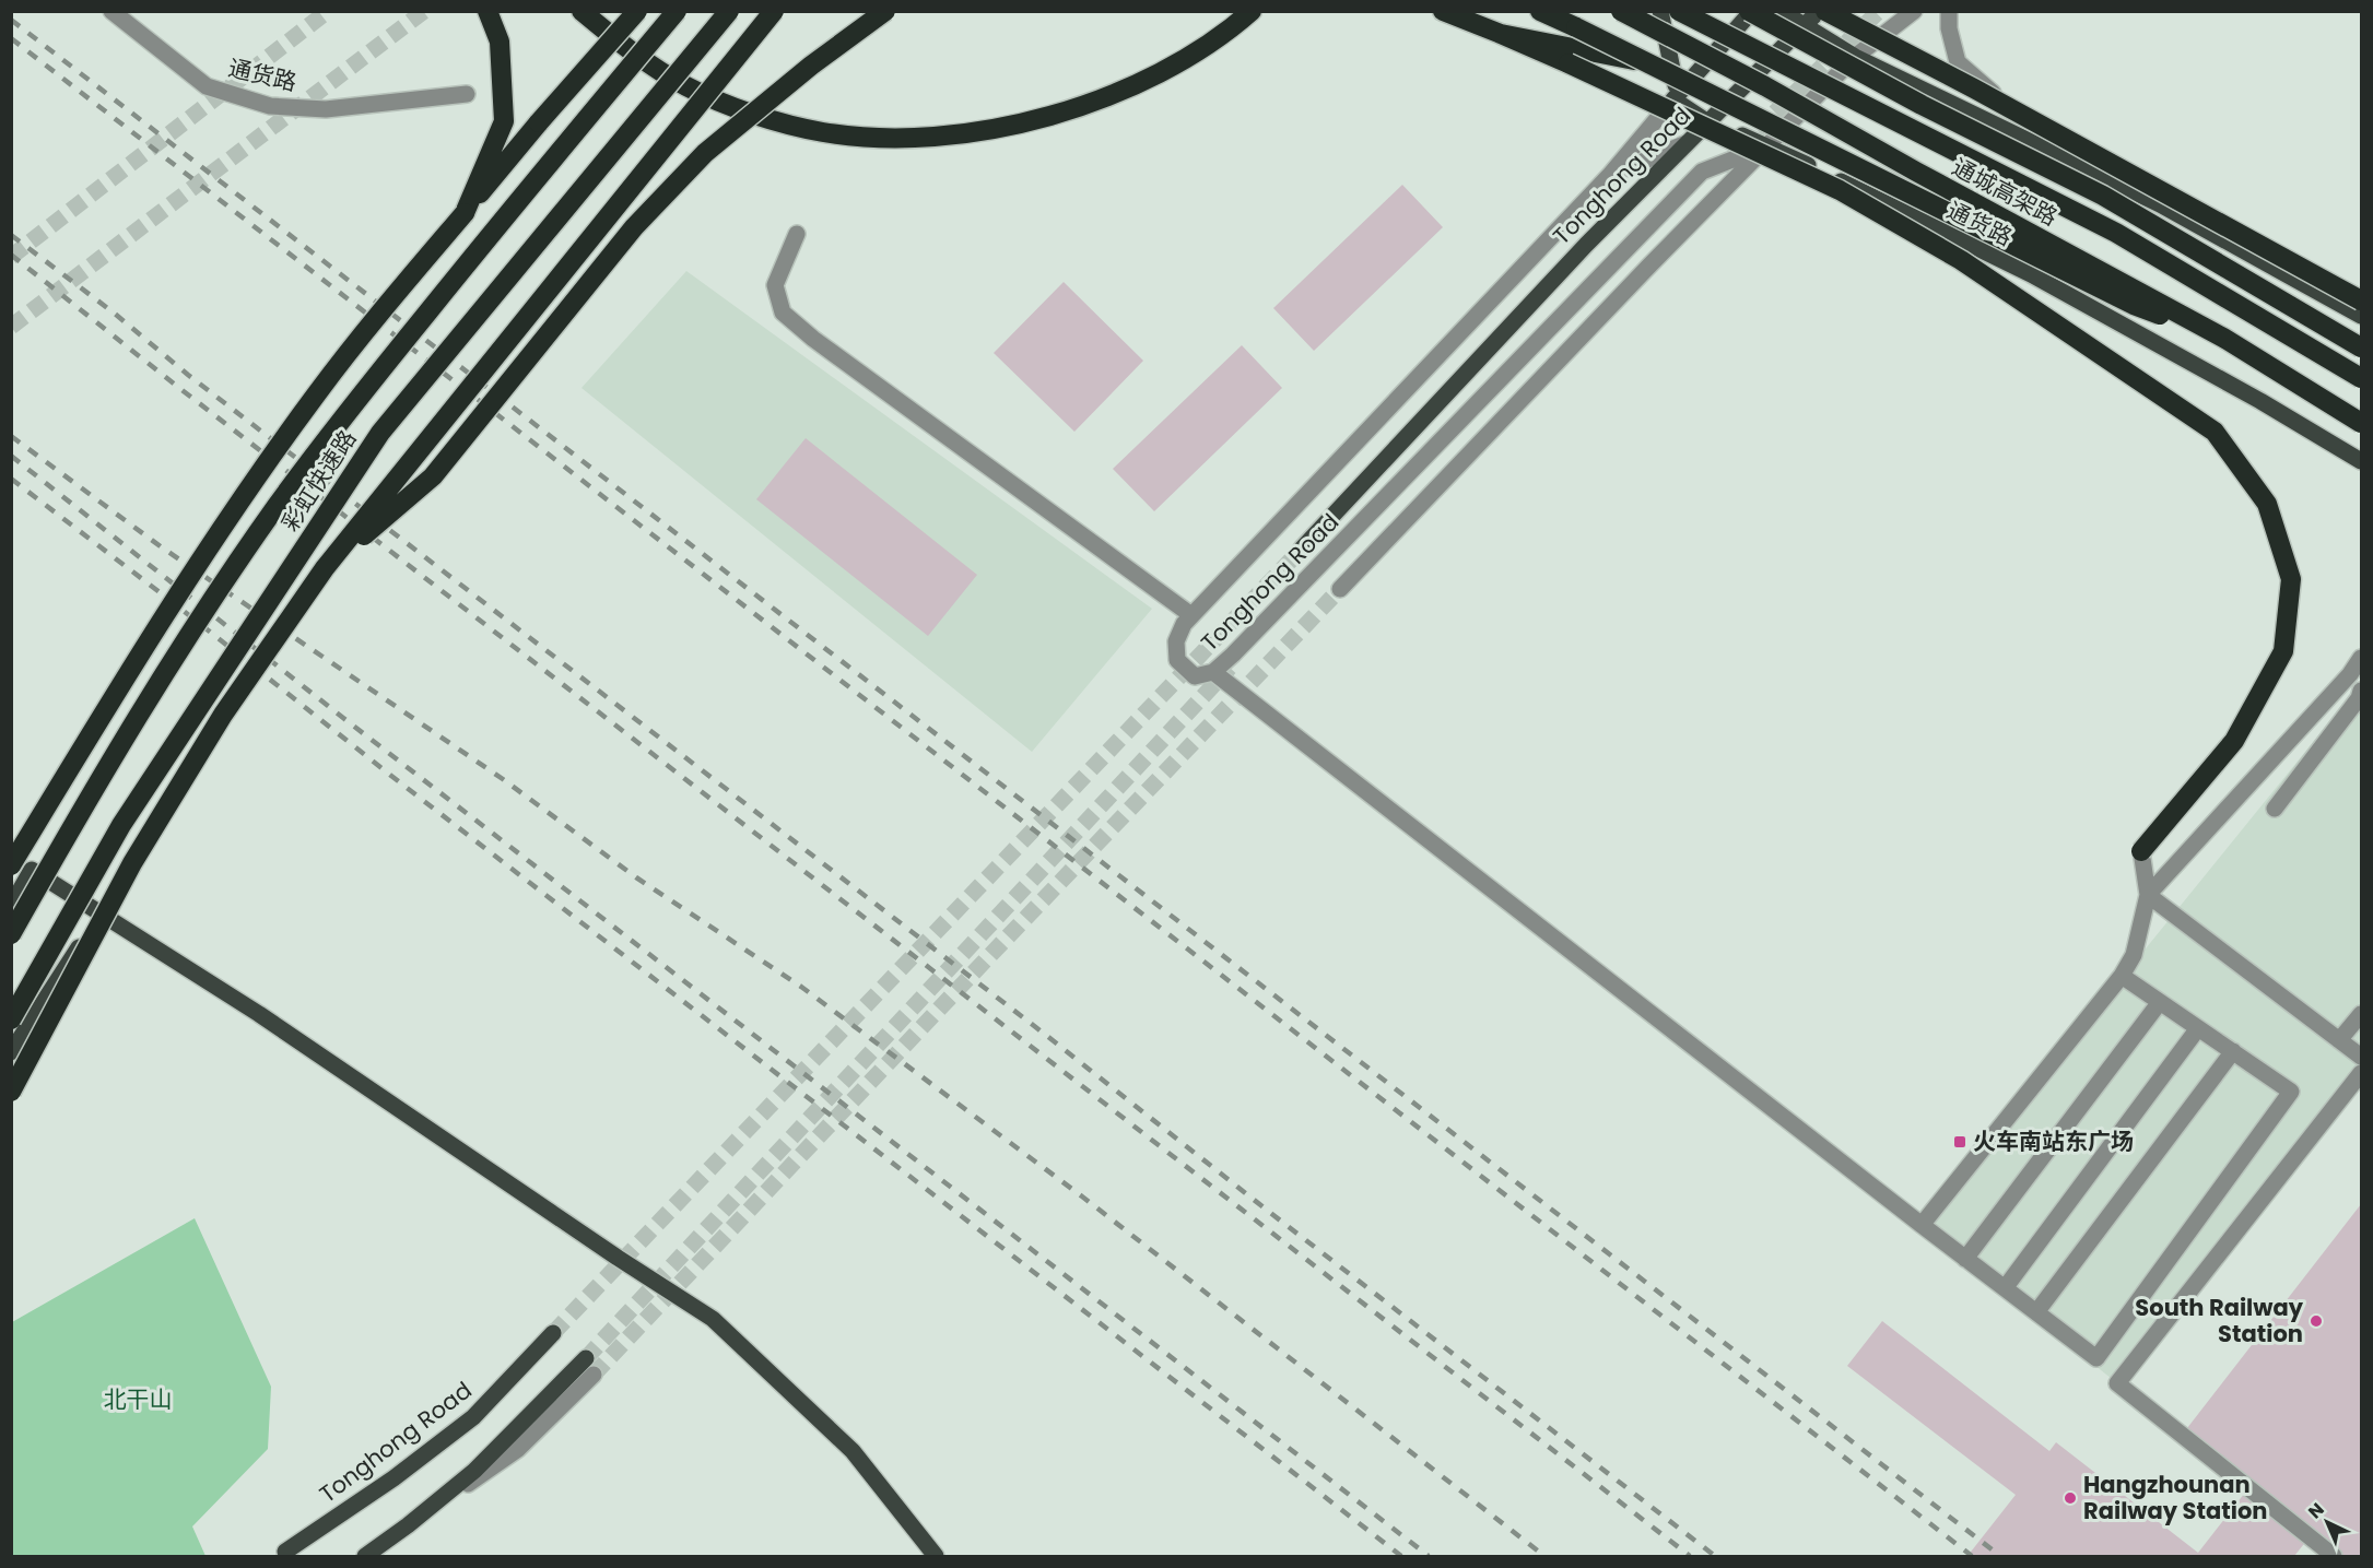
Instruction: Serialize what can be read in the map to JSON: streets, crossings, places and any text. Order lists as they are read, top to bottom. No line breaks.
{"streets":{"highway":["通城高架路","彩虹快速路"],"main road":["通货路","Tonghong Road"]},"crossings":[["通货路","Tonghong Road"]],"parks":["北干山"],"places":{"transit":["火车南站东广场"],"other":["South Railway Station","Hangzhounan Railway Station"]},"north":"top left"}
